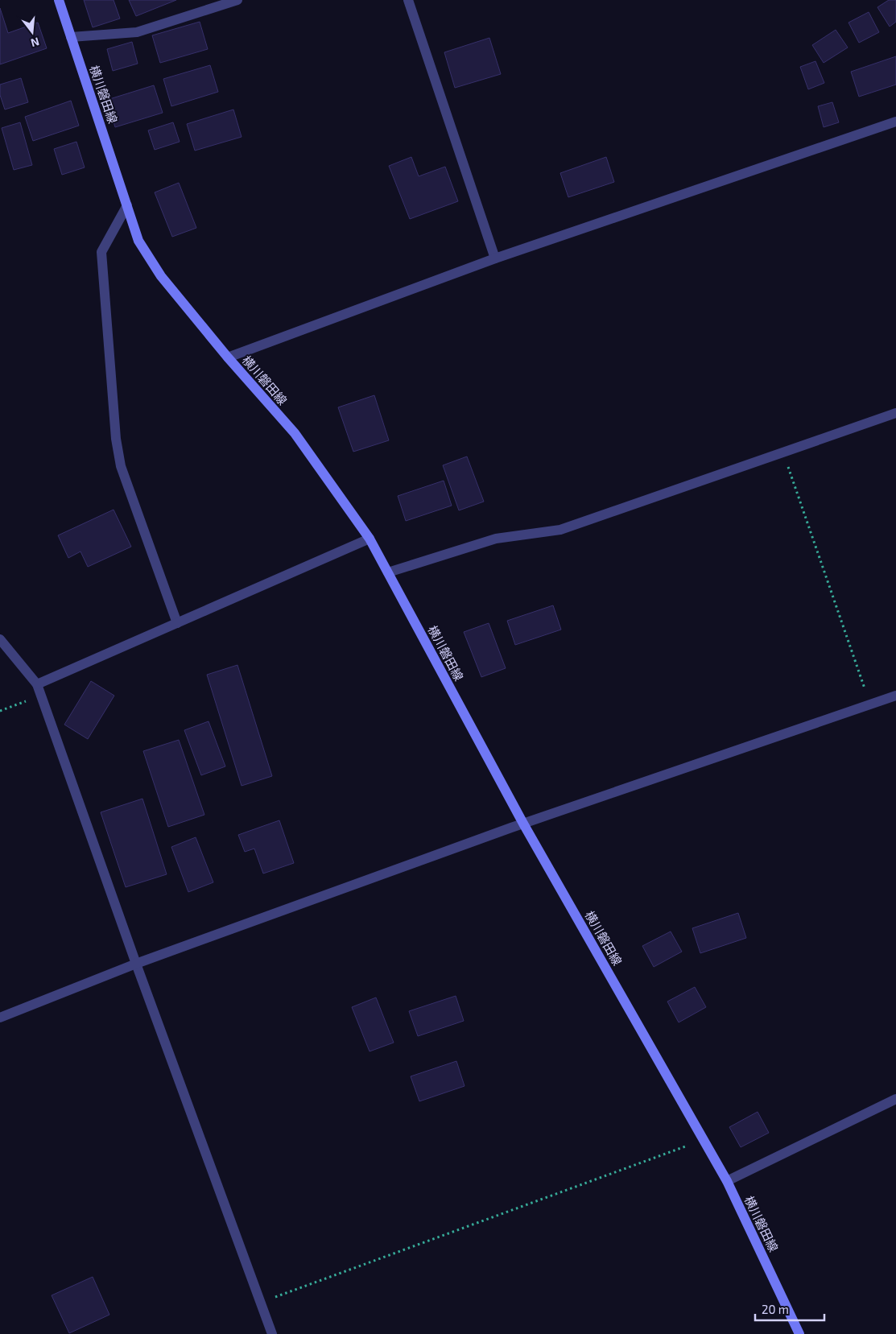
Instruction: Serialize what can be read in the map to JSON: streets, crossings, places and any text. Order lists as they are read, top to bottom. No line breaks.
{"streets":{"main road":["横川磐田線"]},"scale_bar":"20 m","north":"bottom"}
